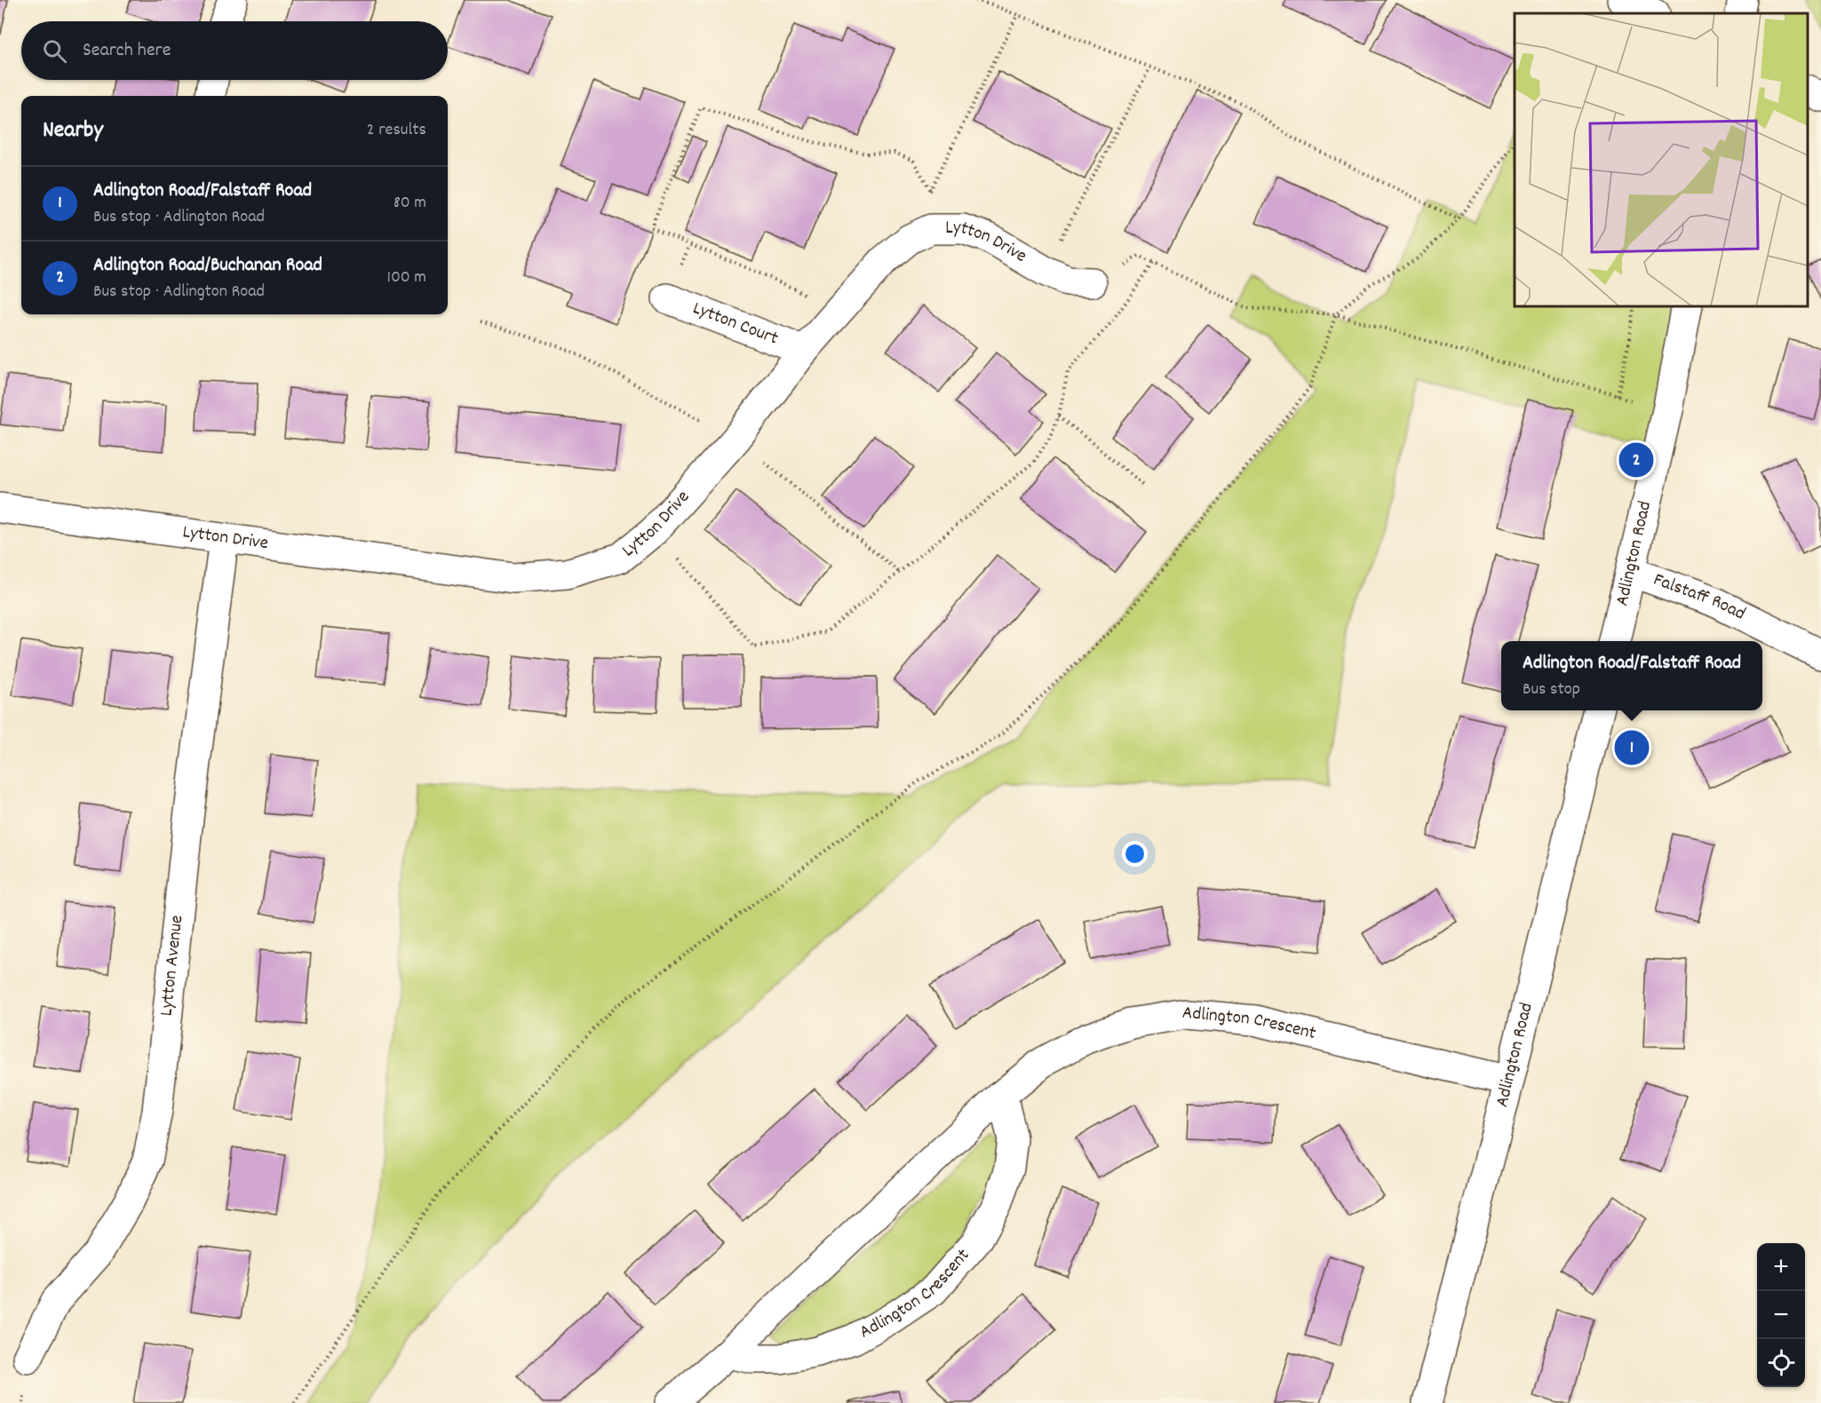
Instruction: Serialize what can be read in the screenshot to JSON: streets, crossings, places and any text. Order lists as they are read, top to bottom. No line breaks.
{"streets":{"street":["Lytton Drive","Lytton Court","Adlington Road","Falstaff Road","Lytton Avenue","Adlington Crescent"]},"crossings":[["Lytton Drive","Lytton Court"],["Lytton Drive","Lytton Avenue"],["Adlington Road","Falstaff Road"],["Adlington Road","Adlington Crescent"]],"page":{"search":"Search here","heading":["Nearby","2 results"],"list":[{"mark":"1","name":"Adlington Road/Falstaff Road","note":"Bus stop · Adlington Road","value":"80 m"},{"mark":"2","name":"Adlington Road/Buchanan Road","note":"Bus stop · Adlington Road","value":"100 m"}],"pins":["2","1"],"popup":["Adlington Road/Falstaff Road","Bus stop"],"map_buttons":["+","−"]}}
